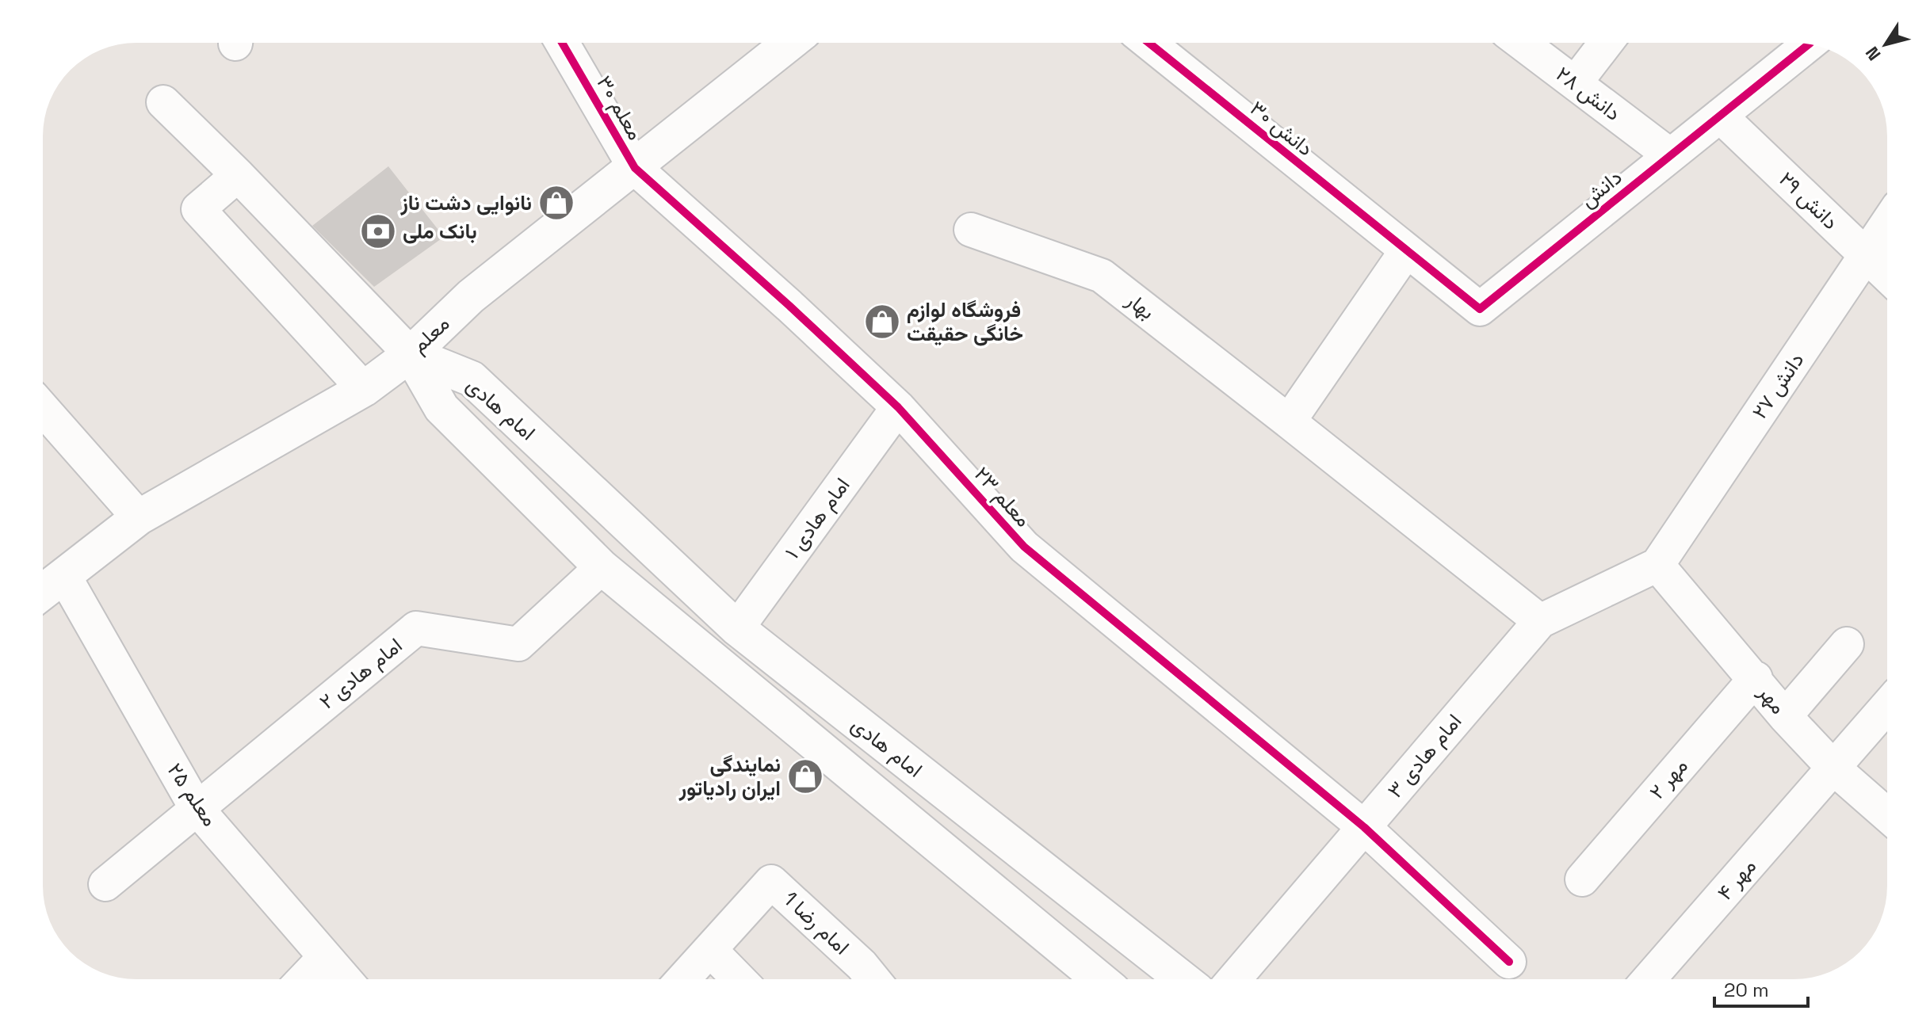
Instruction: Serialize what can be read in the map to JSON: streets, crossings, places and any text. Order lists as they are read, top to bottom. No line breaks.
{"streets":{"main road":["معلم","امام هادی"],"street":["دانش ۲۸","معلم ۳۰","دانش ۳۰","دانش","دانش ٢٩","بهار","دانش ۲۷","معلم ۲۳","امام هادی ١","امام هادی ٢","مهر","امام هادی ٣","مهر ۲","معلم ۲۵","مهر ۴","امام رضا 1"]},"crossings":[["دانش ۲۸","دانش"],["معلم ۳۰","معلم"],["معلم ۳۰","معلم ۲۳"],["دانش ۳۰","دانش"],["دانش","دانش ٢٩"],["دانش ٢٩","دانش ۲۷"],["معلم","امام هادی"],["معلم","معلم ۲۳"],["دانش ۲۷","مهر"],["دانش ۲۷","امام هادی ٣"],["امام هادی","امام هادی ١"],["امام هادی","امام هادی ٢"],["معلم ۲۳","امام هادی ١"],["معلم ۲۳","امام هادی ٣"],["امام هادی ٢","معلم ۲۵"],["مهر","امام هادی ٣"],["مهر","مهر ۲"],["مهر","مهر ۴"]],"places":{"shop":["نانوایی دشت ناز","فروشگاه لوازم خانگی حقیقت","نمایندگی ایران رادیاتور"],"bank":["بانک ملی"]},"scale_bar":"20 m","north":"bottom left"}
